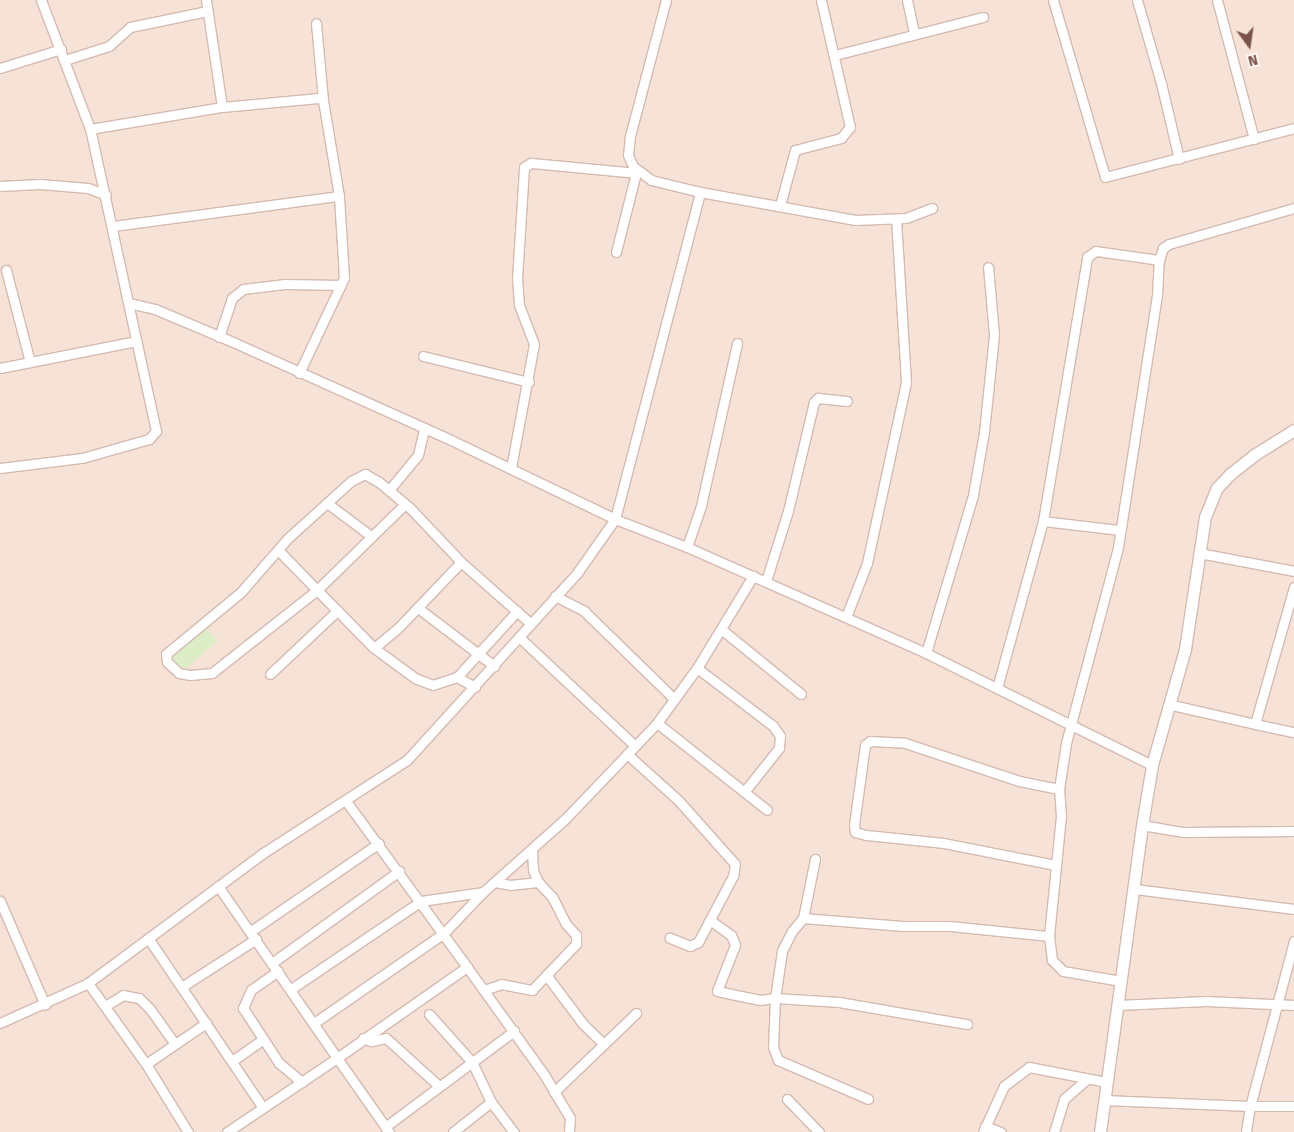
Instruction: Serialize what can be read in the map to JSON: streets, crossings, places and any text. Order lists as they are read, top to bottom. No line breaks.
{"north":"bottom"}
